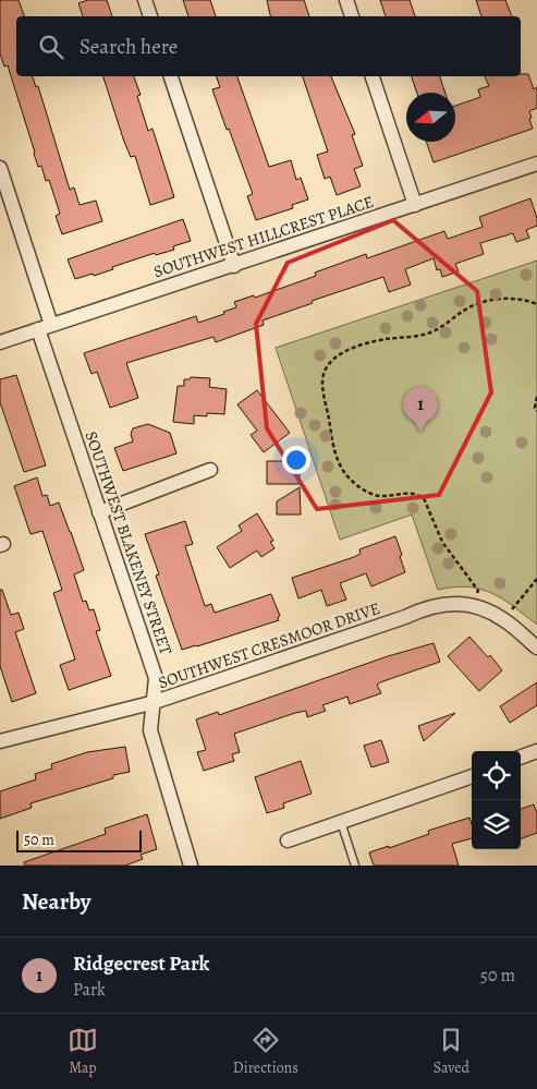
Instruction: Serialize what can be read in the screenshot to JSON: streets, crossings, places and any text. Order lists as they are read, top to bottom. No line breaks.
{"streets":{"street":["SOUTHWEST HILLCREST PLACE","SOUTHWEST BLAKENEY STREET","SOUTHWEST CRESMOOR DRIVE"]},"crossings":[["SOUTHWEST HILLCREST PLACE","SOUTHWEST BLAKENEY STREET"],["SOUTHWEST BLAKENEY STREET","SOUTHWEST CRESMOOR DRIVE"]],"scale_bar":"50 m","north":"left","page":{"search":"Search here","pins":"1","scale":"50 m","heading":"Nearby","list":[{"mark":"1","name":"Ridgecrest Park","note":"Park","value":"50 m"}],"nav":["Map","Directions","Saved"]}}
